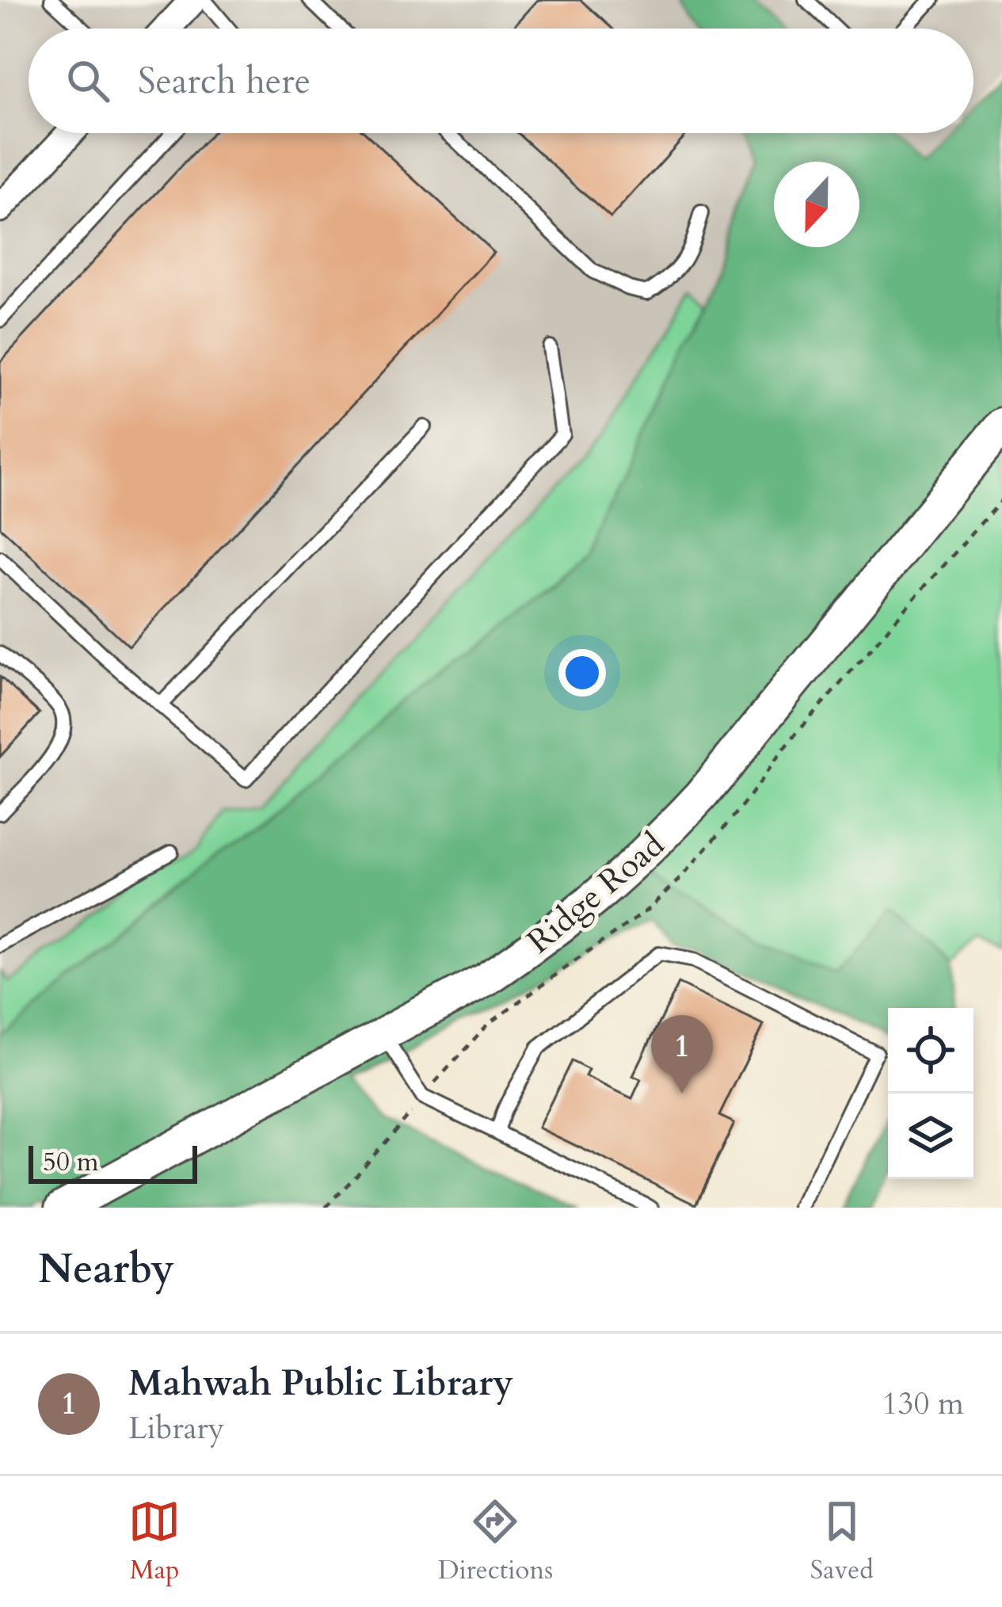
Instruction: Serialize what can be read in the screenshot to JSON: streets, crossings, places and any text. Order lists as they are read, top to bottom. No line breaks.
{"streets":{"street":["Ridge Road"]},"scale_bar":"50 m","north":"bottom","page":{"search":"Search here","pins":"1","scale":"50 m","heading":"Nearby","list":[{"mark":"1","name":"Mahwah Public Library","note":"Library","value":"130 m"}],"nav":["Map","Directions","Saved"]}}
